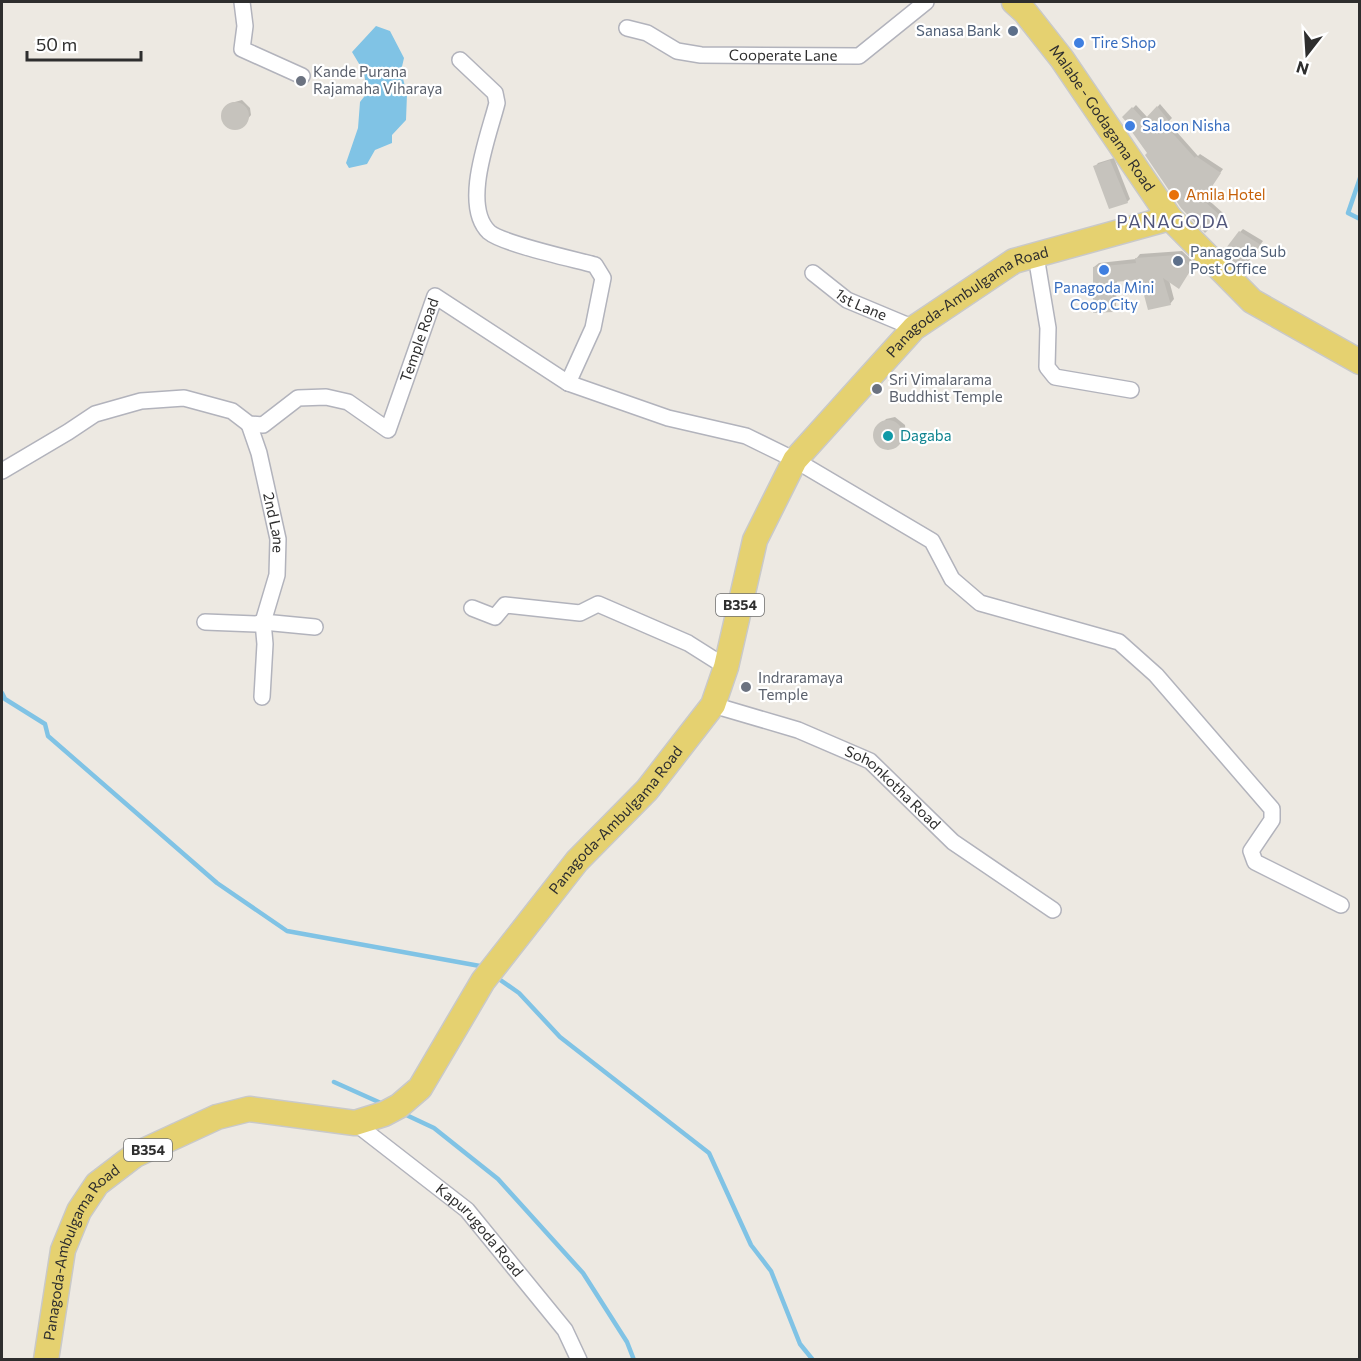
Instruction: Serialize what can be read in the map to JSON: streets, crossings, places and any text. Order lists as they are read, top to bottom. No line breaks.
{"streets":{"main road":["Malabe - Godagama Road","Panagoda-Ambulgama Road","B354"],"street":["Cooperate Lane","1st Lane","Temple Road","2nd Lane","Sohonkotha Road","Kapurugoda Road"]},"crossings":[["Malabe - Godagama Road","Panagoda-Ambulgama Road"],["1st Lane","Panagoda-Ambulgama Road"],["Panagoda-Ambulgama Road","Temple Road"],["Panagoda-Ambulgama Road","Sohonkotha Road"],["Panagoda-Ambulgama Road","Kapurugoda Road"],["Temple Road","2nd Lane"]],"districts":["PANAGODA"],"places":["Sanasa Bank","Tire Shop","Kande Purana Rajamaha Viharaya","Saloon Nisha","Amila Hotel","Panagoda Sub Post Office","Panagoda Mini Coop City","Sri Vimalarama Buddhist Temple","Dagaba","Indraramaya Temple"],"scale_bar":"50 m","north":"bottom"}
